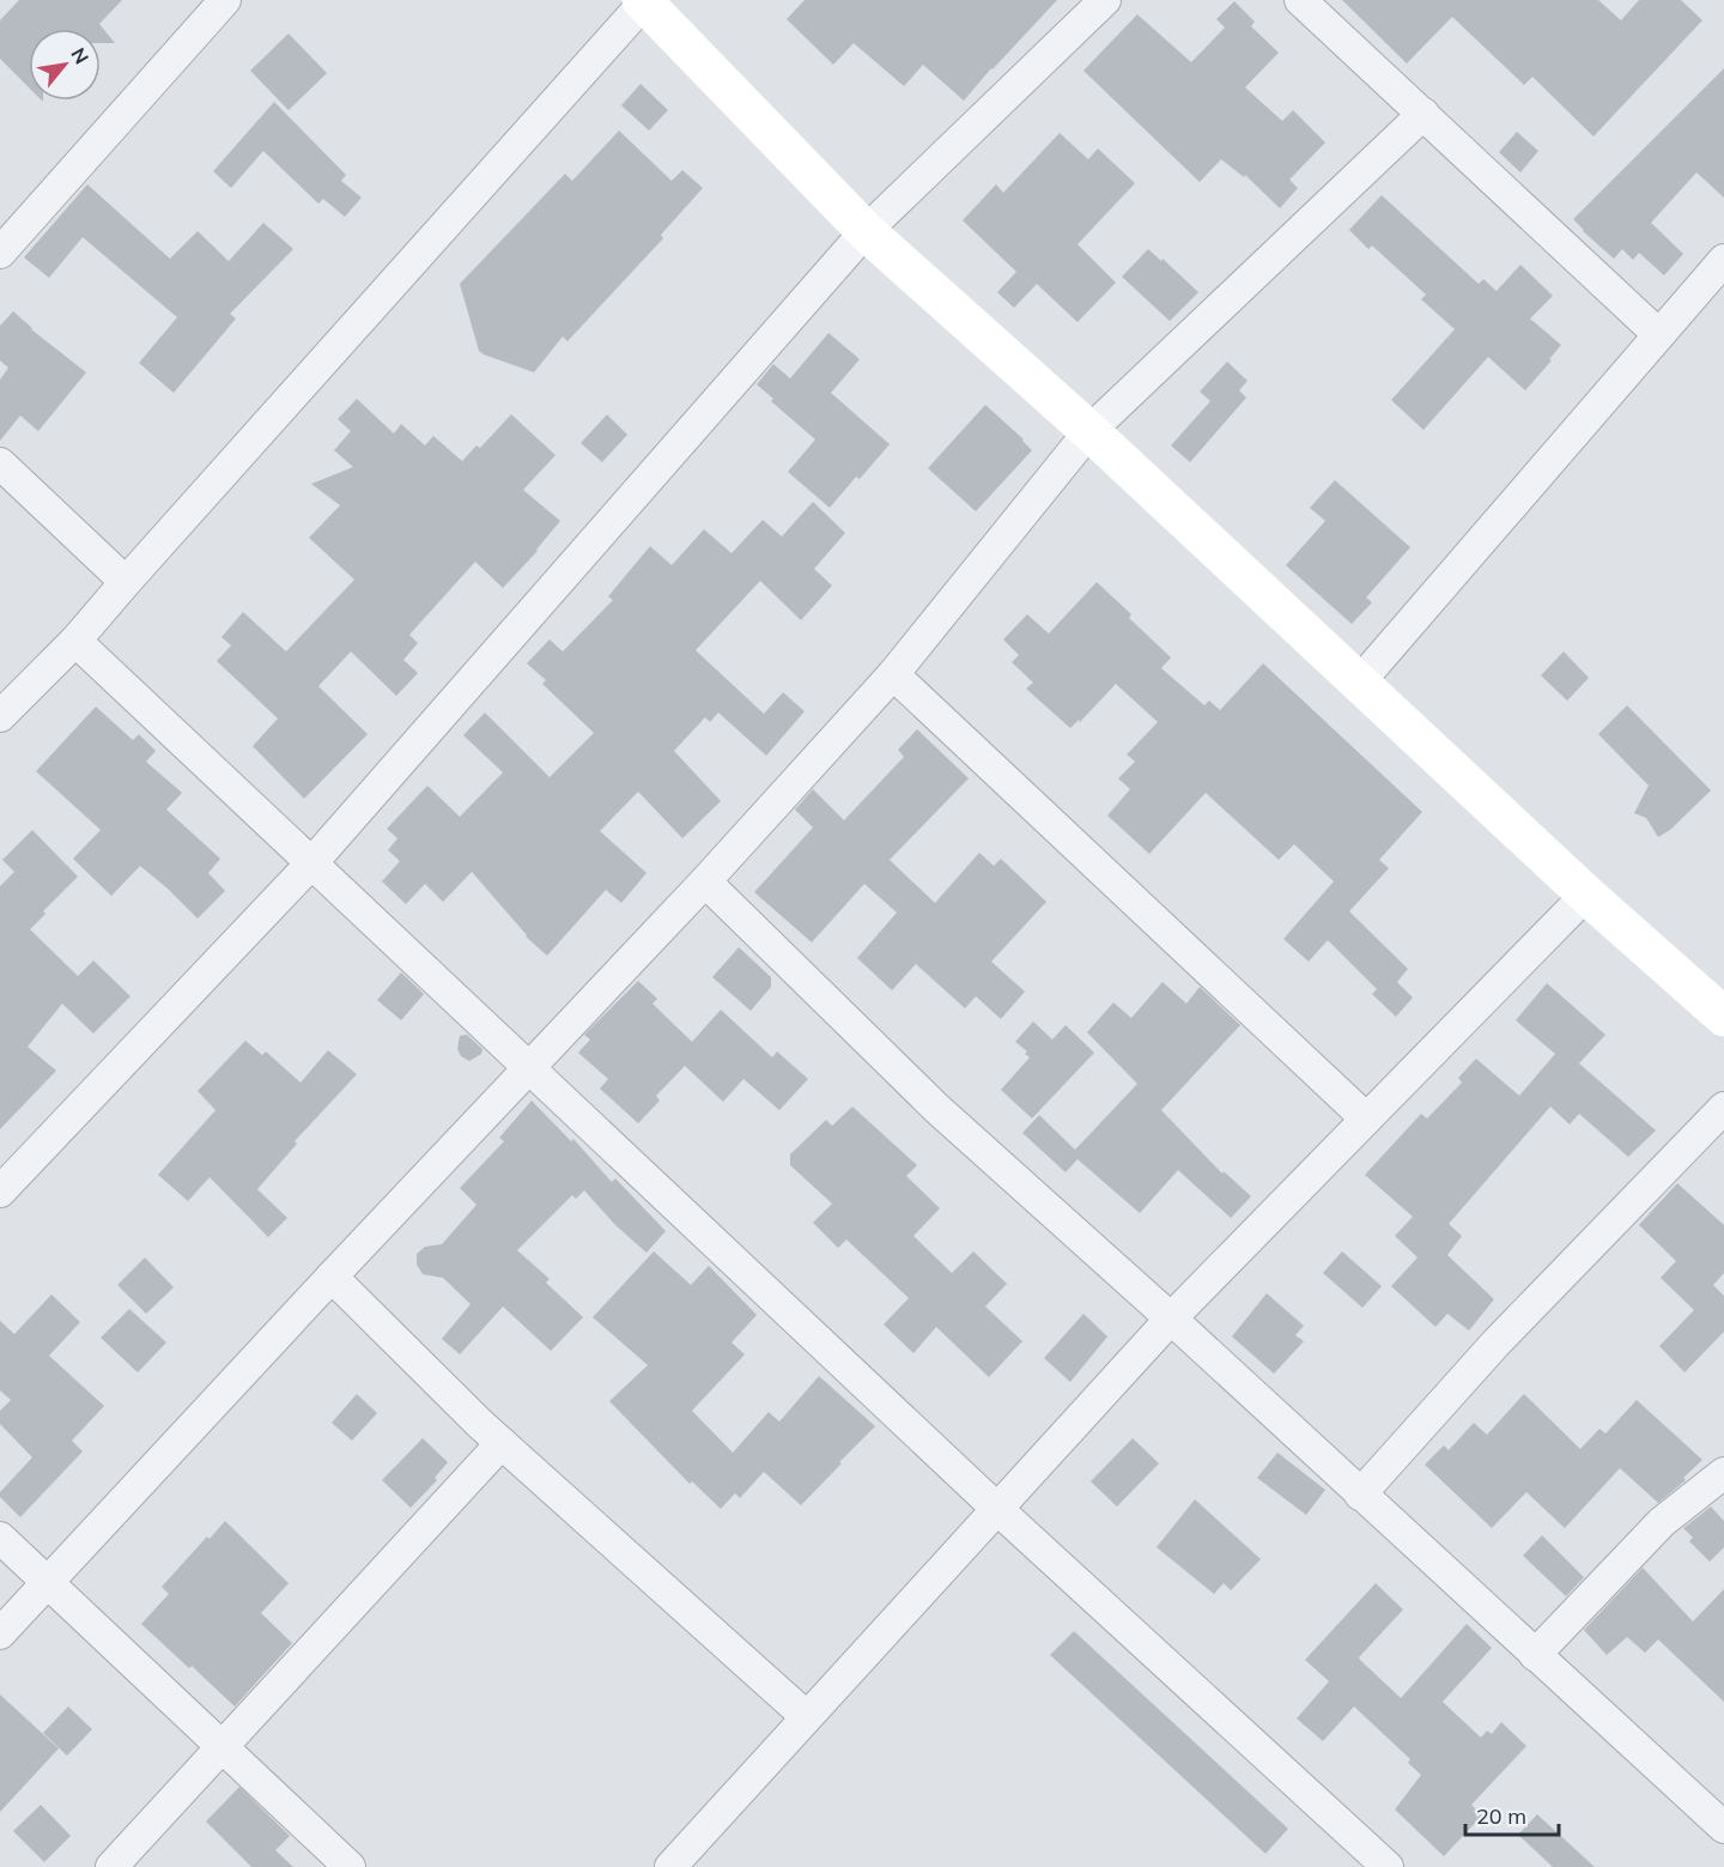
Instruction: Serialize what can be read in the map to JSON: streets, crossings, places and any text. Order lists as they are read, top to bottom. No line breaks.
{"scale_bar":"20 m","north":"top right"}
